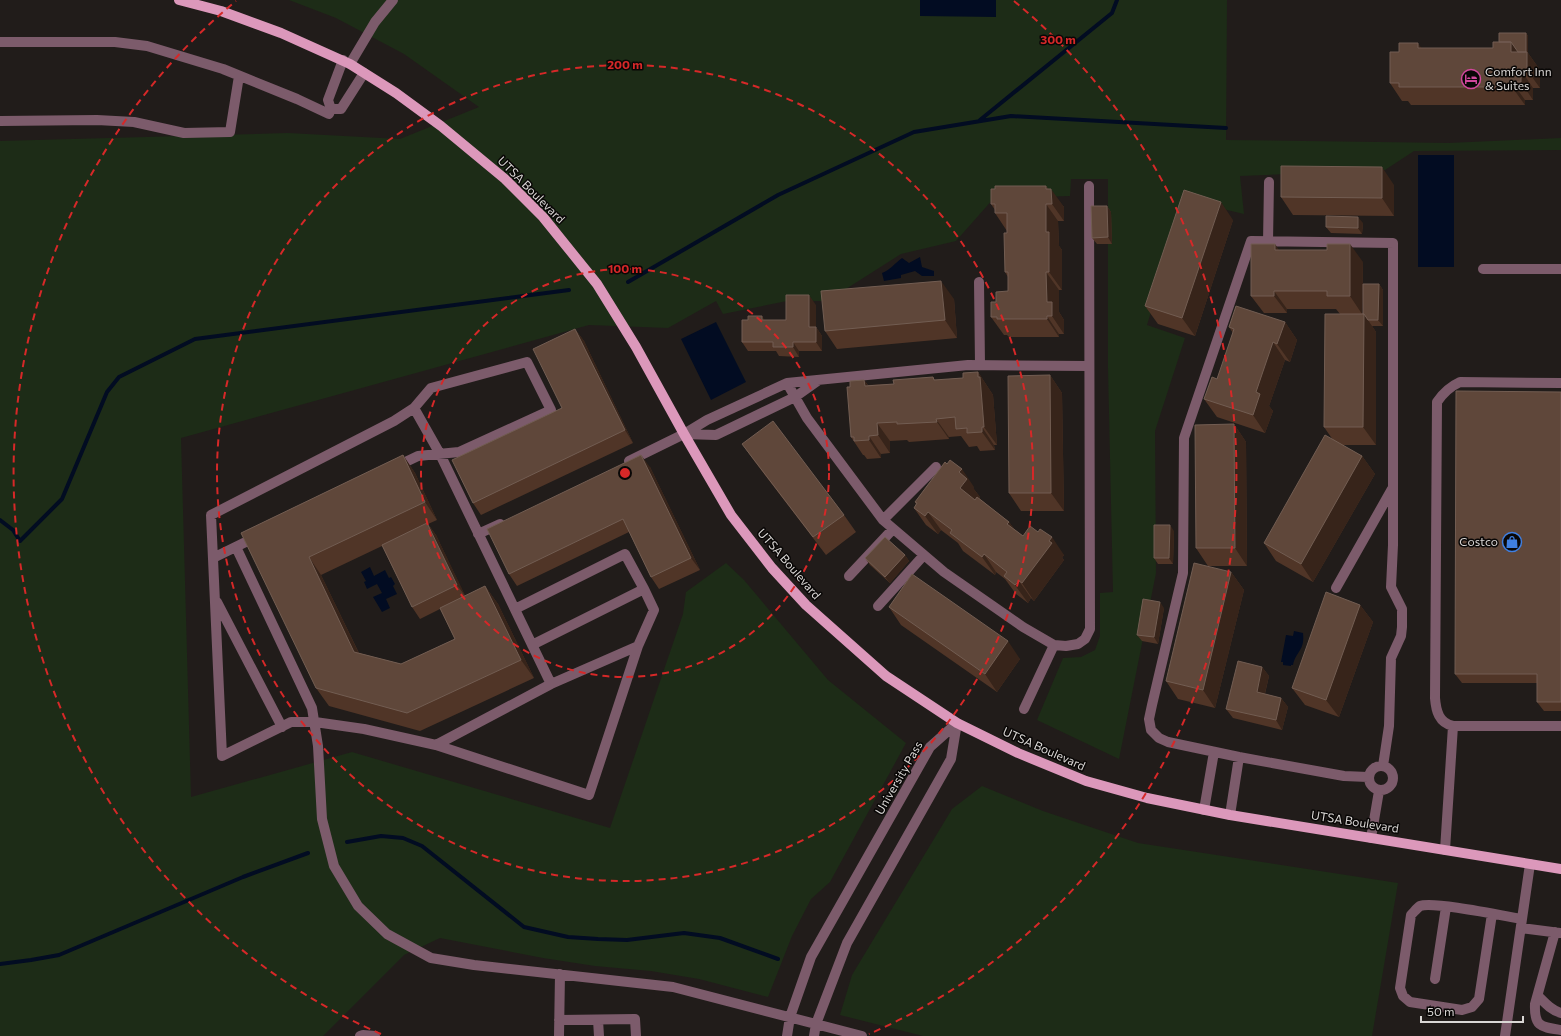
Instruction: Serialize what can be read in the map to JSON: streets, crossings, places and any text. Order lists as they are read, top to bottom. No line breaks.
{"streets":{"main road":["UTSA Boulevard"],"street":["University Pass"]},"crossings":[["UTSA Boulevard","University Pass"]],"places":{"hotel":["Comfort Inn & Suites"],"shop":["Costco"]},"scale_bar":"50 m","rings":["300 m","200 m","100 m"]}
